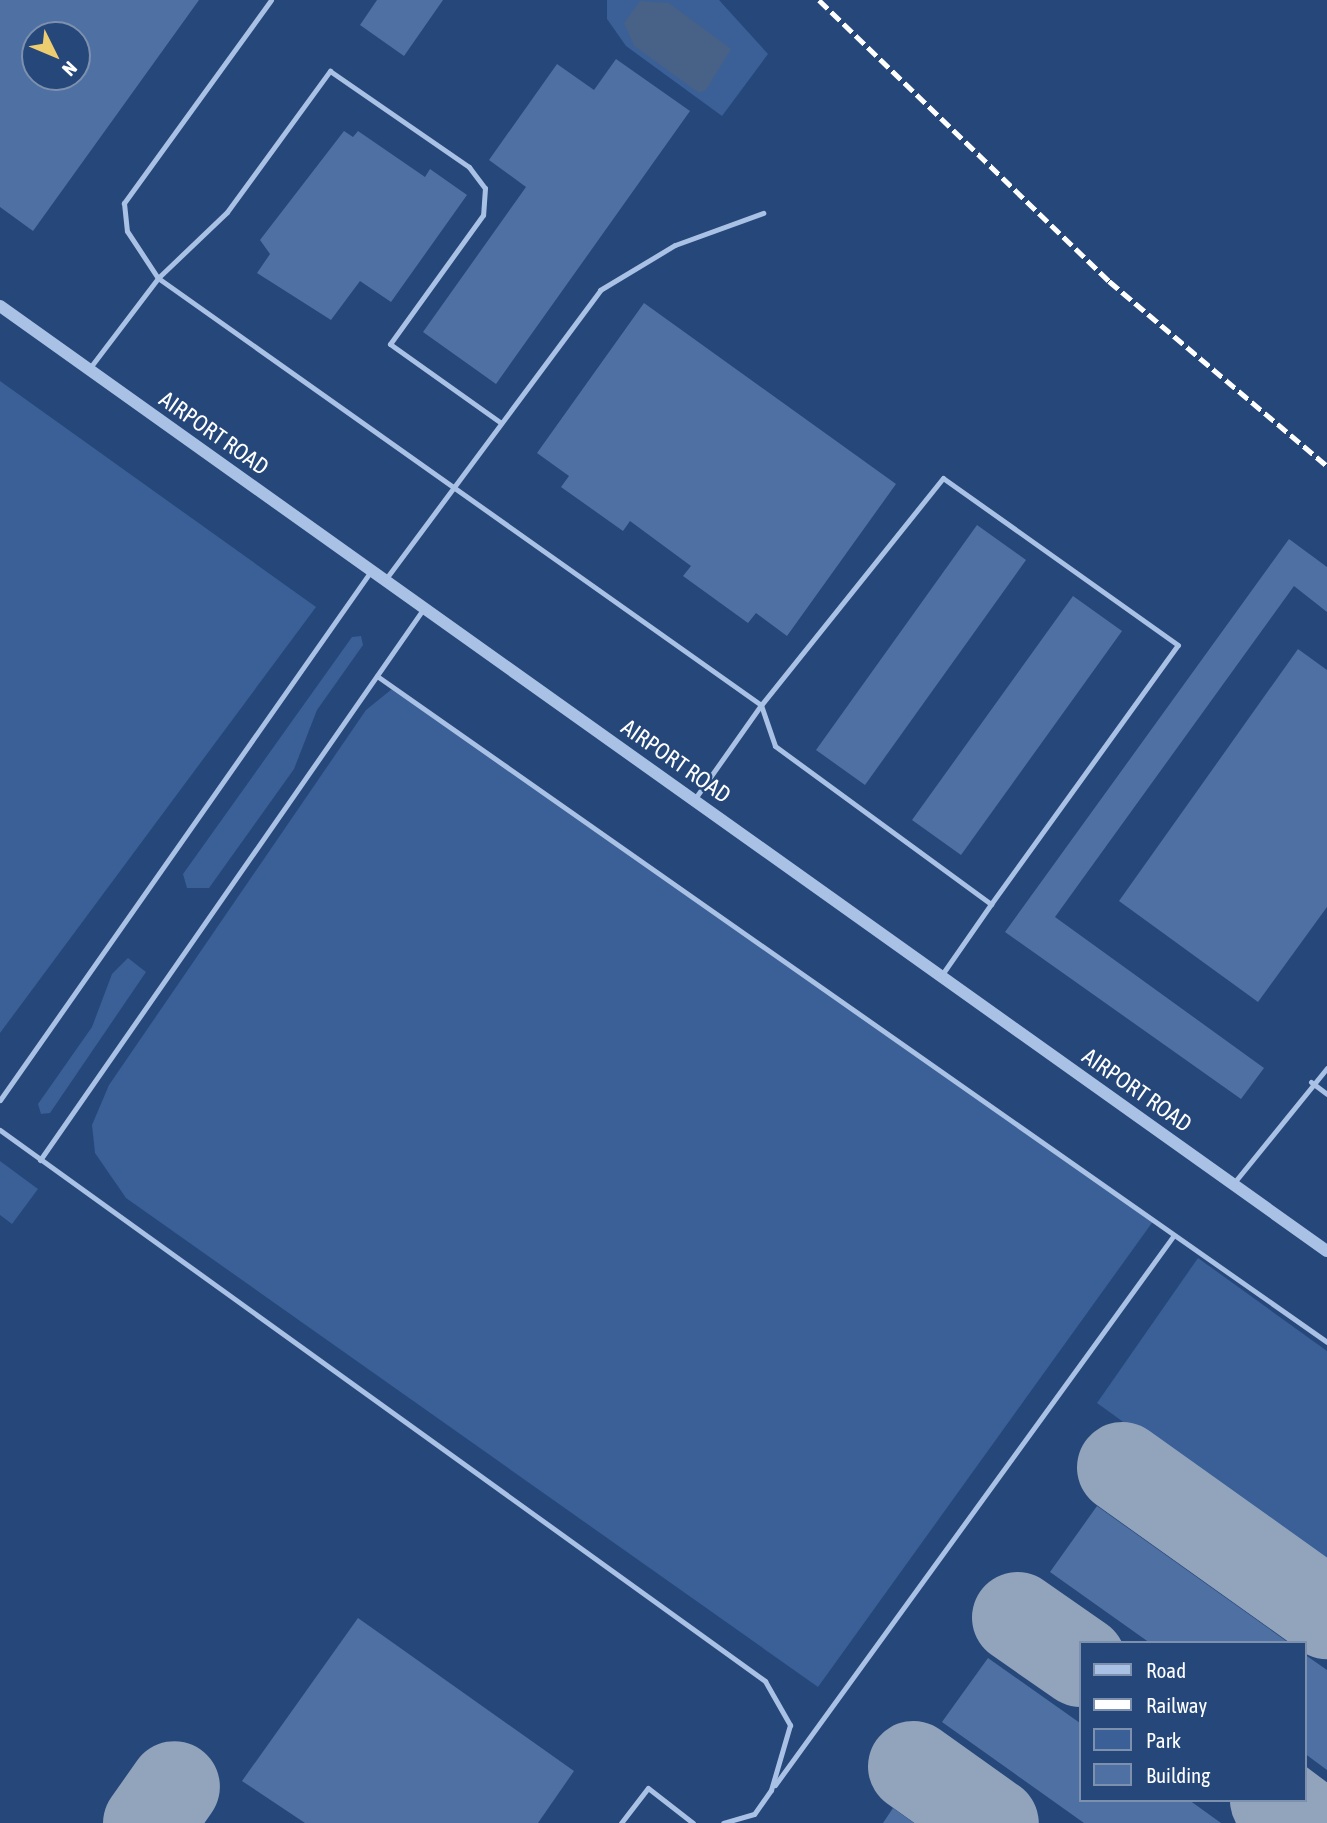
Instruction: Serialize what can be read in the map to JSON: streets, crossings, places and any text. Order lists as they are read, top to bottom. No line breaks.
{"streets":{"street":["AIRPORT ROAD"]},"legend":["Road","Railway","Park","Building"],"north":"bottom right"}
